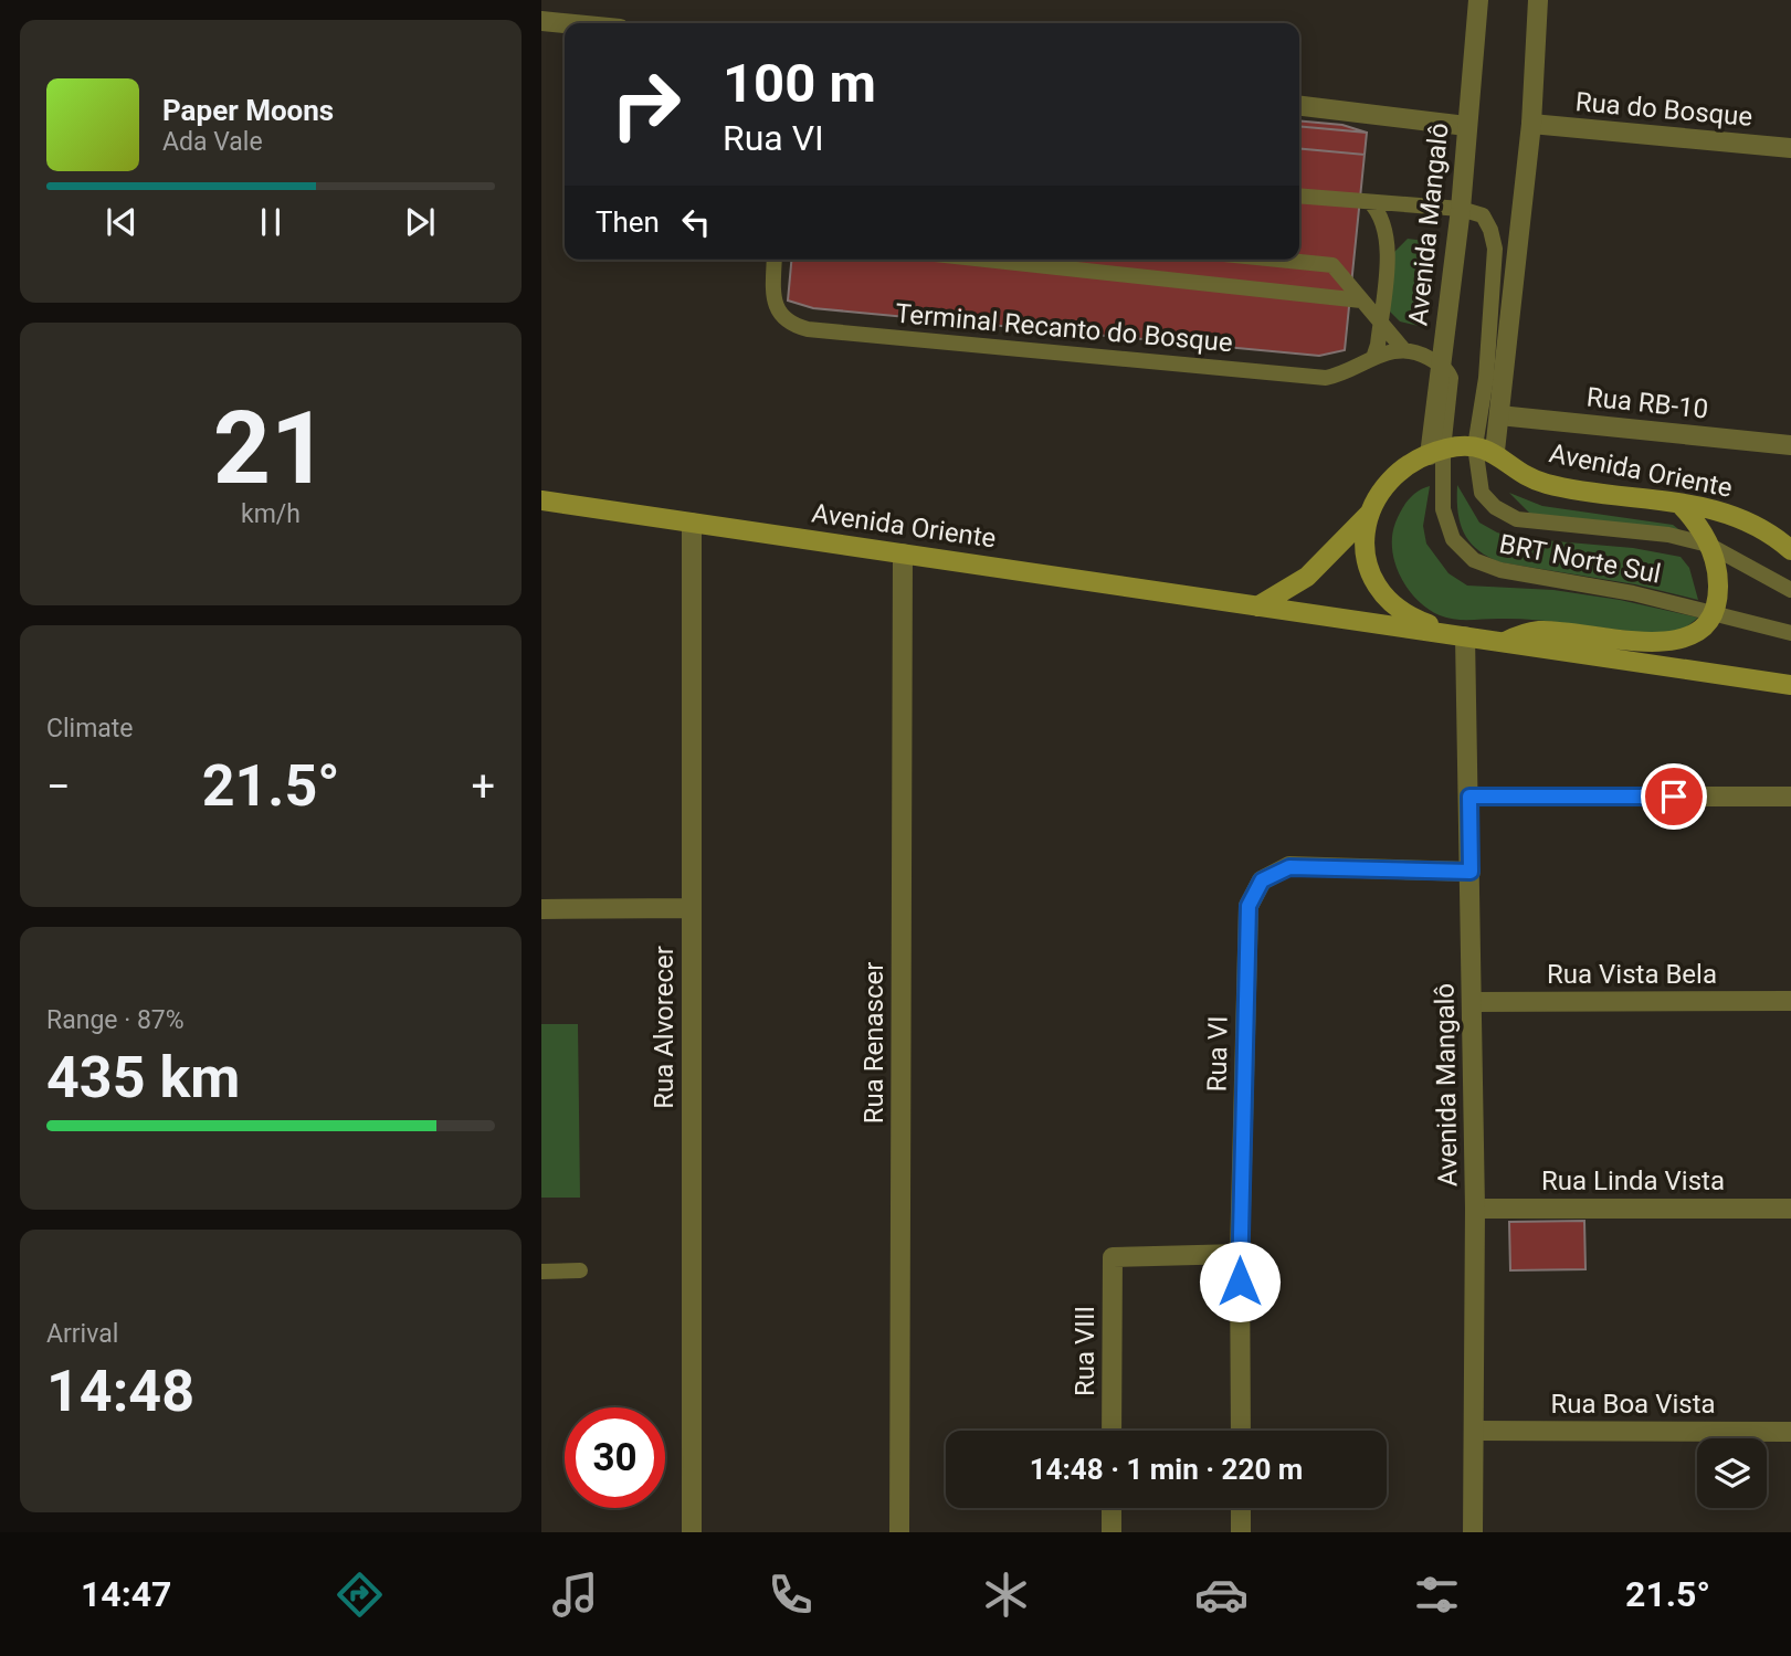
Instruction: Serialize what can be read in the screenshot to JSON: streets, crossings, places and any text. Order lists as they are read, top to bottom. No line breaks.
{"streets":{"main road":["Avenida Oriente"],"street":["Rua do Bosque","Avenida Mangalô","Rua RB-10","Rua Vista Bela","Rua Alvorecer","Rua Renascer","Rua VI","Rua Linda Vista","Rua VIII","Rua Boa Vista"],"lane":["Terminal Recanto do Bosque","BRT Norte Sul"]},"crossings":[["Avenida Mangalô","Avenida Oriente"],["Avenida Mangalô","BRT Norte Sul"],["Avenida Mangalô","Rua Vista Bela"],["Avenida Mangalô","Rua VI"],["Avenida Mangalô","Rua Linda Vista"],["Avenida Mangalô","Rua Boa Vista"],["Avenida Oriente","BRT Norte Sul"],["Avenida Oriente","Rua Alvorecer"],["Avenida Oriente","Rua Renascer"],["Rua VI","Rua VIII"]],"page":{"turn":["100 m","Rua VI"],"song":["Paper Moons","Ada Vale"],"then":"Then","tile":[["21","km/h"],"Climate",["Range · 87%","435 km"],["Arrival","14:48"]],"heat":["−","21.5°","+"],"limit":"30","trip":"14:48 · 1 min · 220 m","tabs":["14:47","21.5°"]}}
